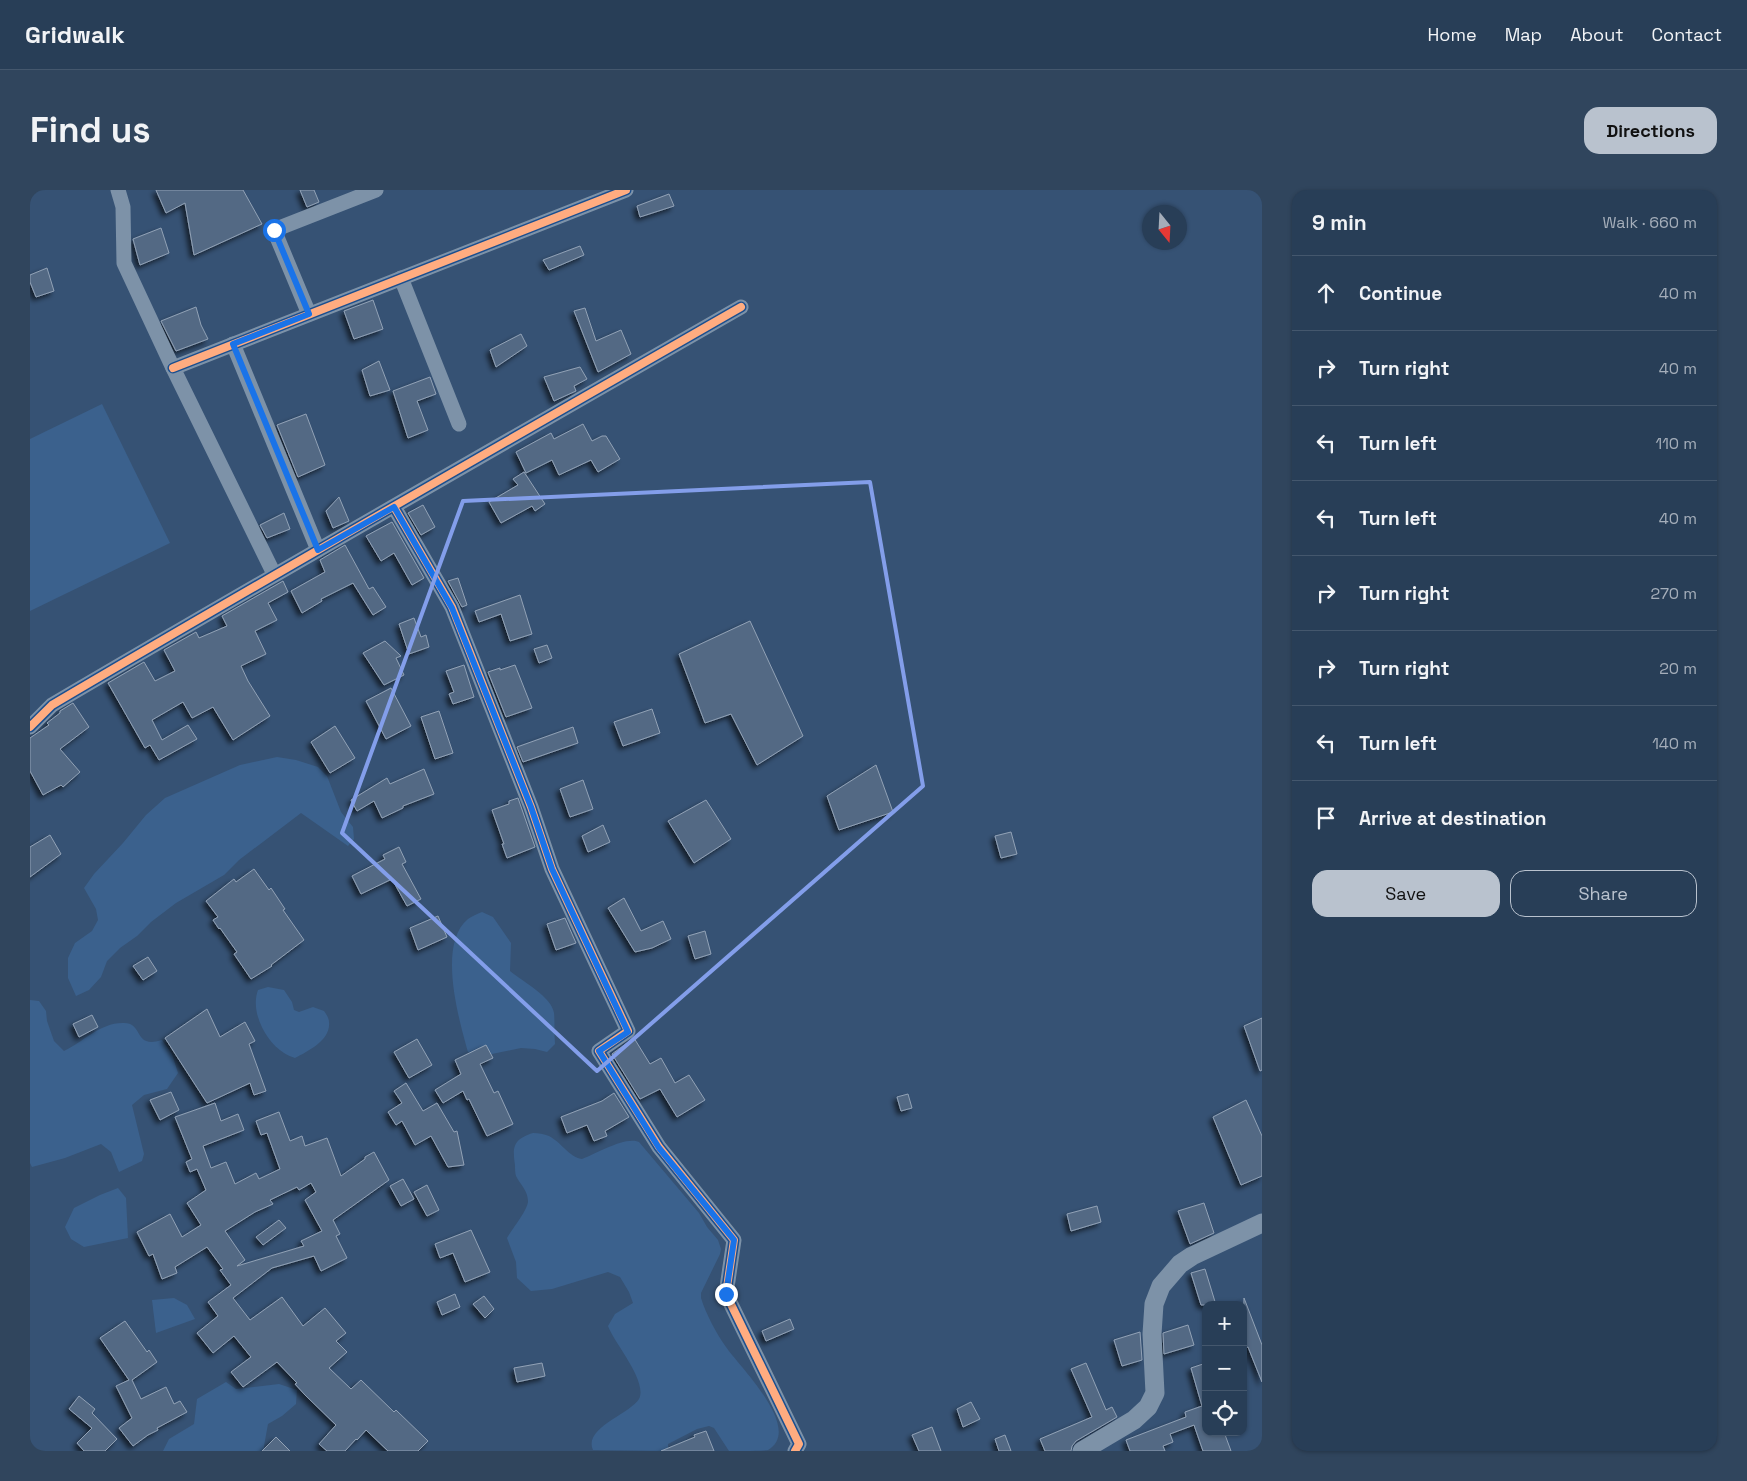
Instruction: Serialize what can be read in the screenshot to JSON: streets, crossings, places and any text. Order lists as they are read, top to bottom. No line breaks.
{"north":"bottom","page":{"header":"Gridwalk","nav":["Home","Map","About","Contact"],"buttons":["Directions",["Save","Share"]],"title":"Find us","heading":["9 min","Walk · 660 m"],"list":[["Continue","40 m"],["Turn right","40 m"],["Turn left","110 m"],["Turn left","40 m"],["Turn right","270 m"],["Turn right","20 m"],["Turn left","140 m"],"Arrive at destination"],"map_buttons":["+","−"]}}
